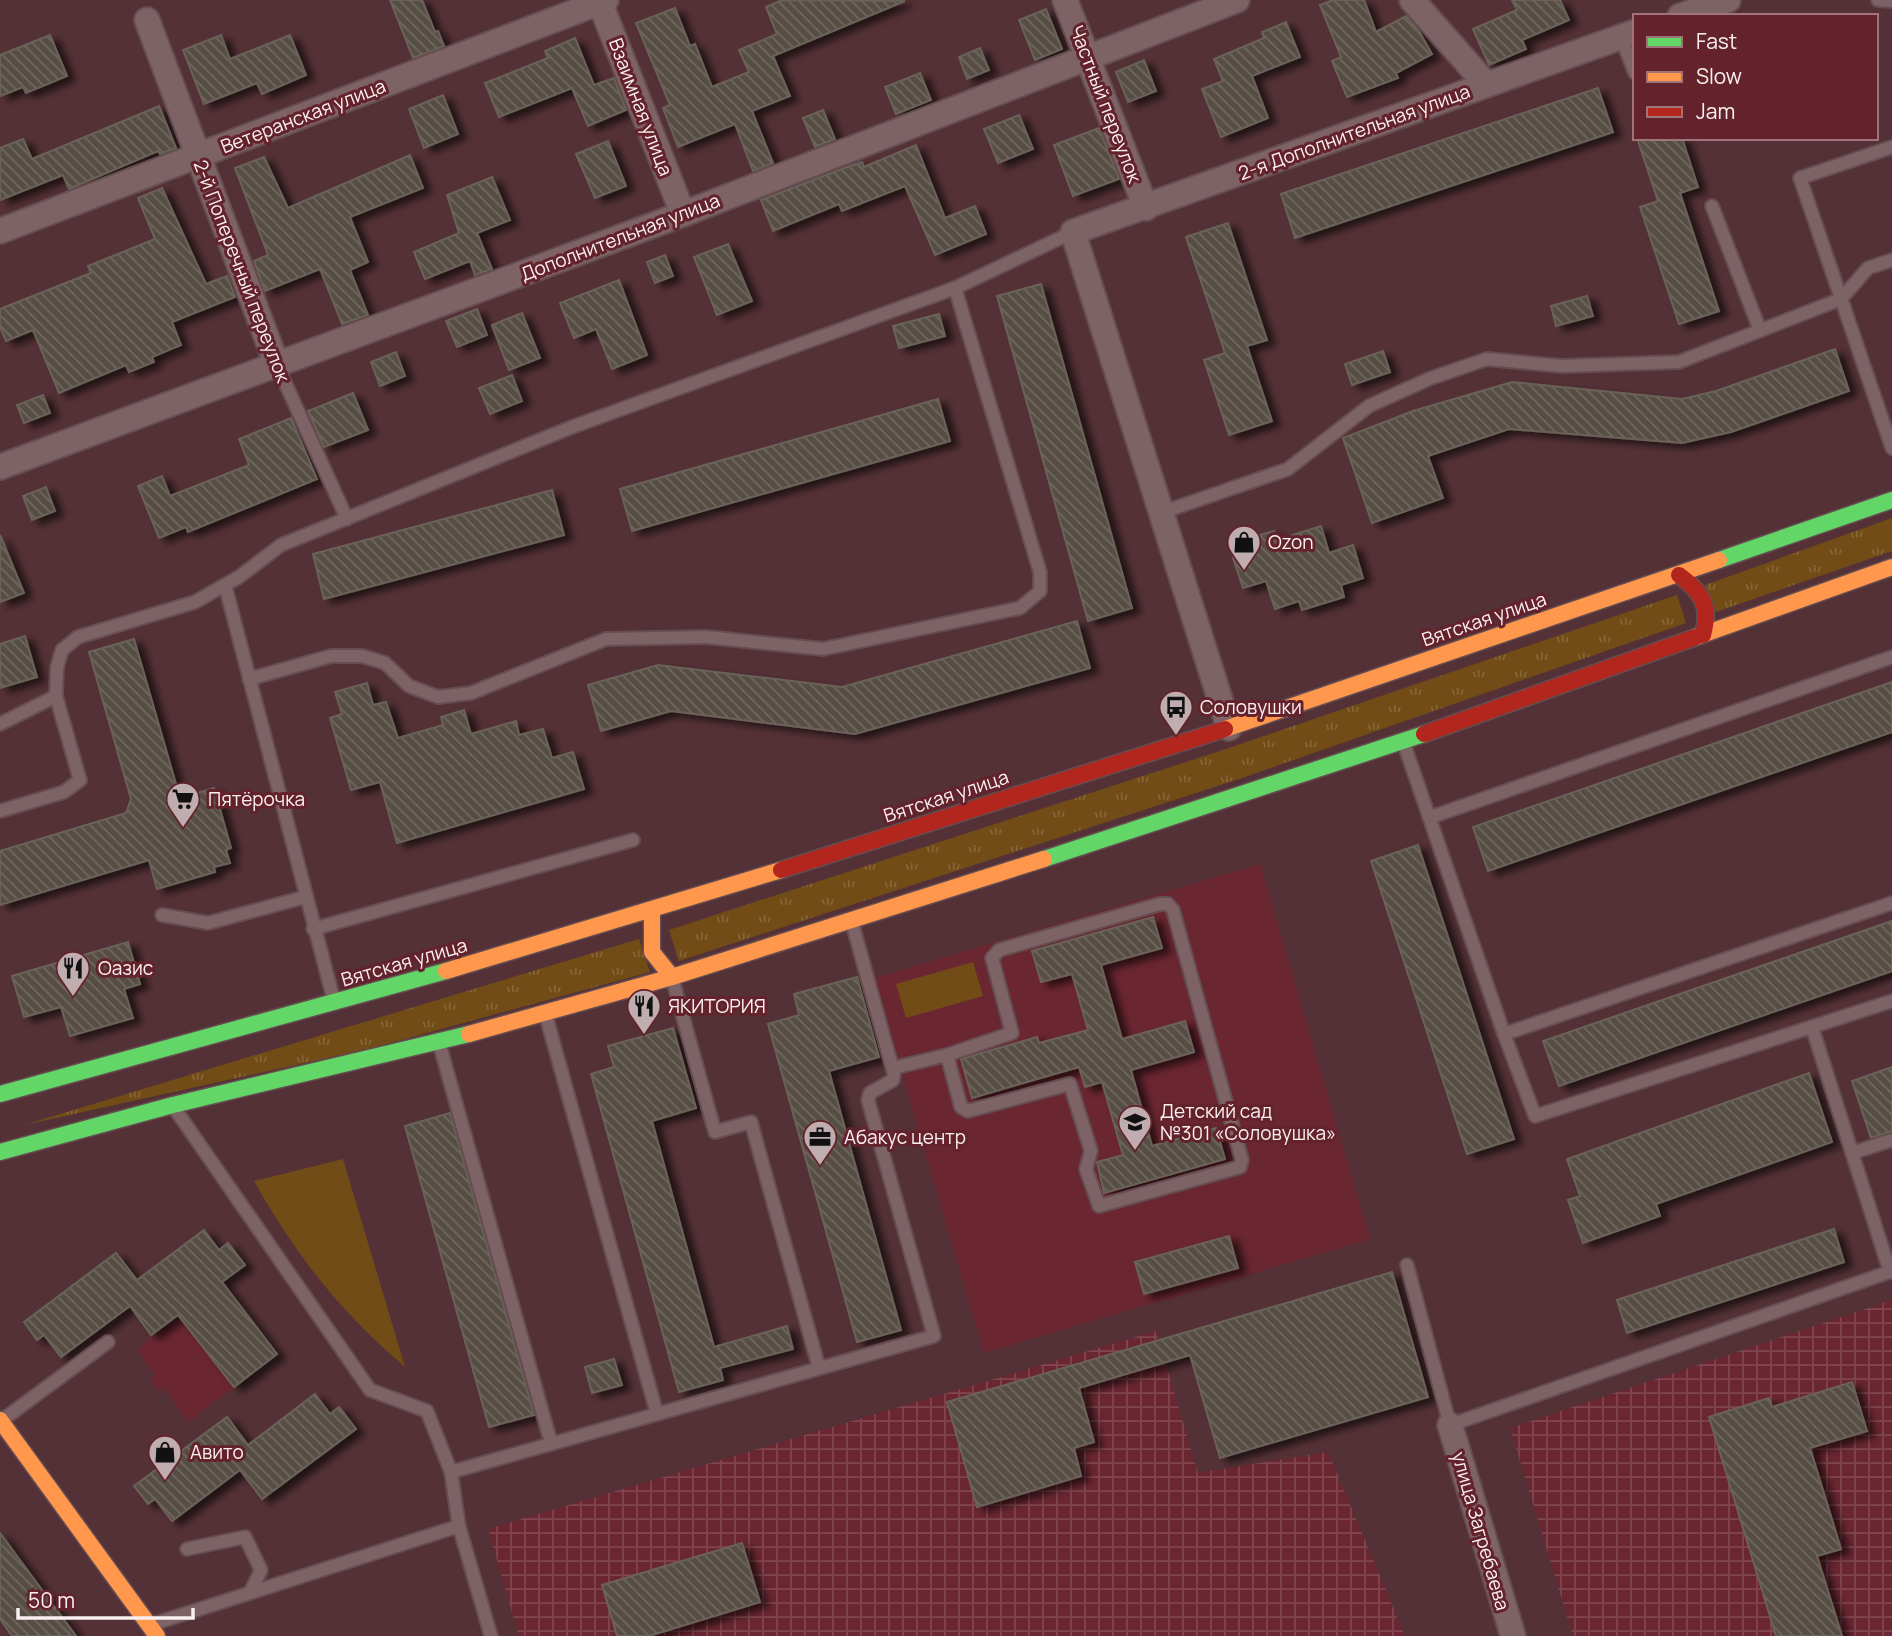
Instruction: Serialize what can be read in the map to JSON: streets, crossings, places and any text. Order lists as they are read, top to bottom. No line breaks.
{"streets":{"main road":["Вятская улица"],"street":["Частный переулок","Взаимная улица","Ветеранская улица","2-я Дополнительная улица","Дополнительная улица","2-й Поперечный переулок","улица Загребаева"]},"crossings":[["Частный переулок","2-я Дополнительная улица"],["Частный переулок","Дополнительная улица"],["Взаимная улица","Ветеранская улица"],["Взаимная улица","Дополнительная улица"],["Ветеранская улица","2-й Поперечный переулок"],["Дополнительная улица","2-й Поперечный переулок"]],"places":{"shop":["Ozon","Авито"],"bus stop":["Соловушки"],"supermarket":["Пятёрочка"],"restaurant":["Оазис","ЯКИТОРИЯ"],"school or university":["Детский сад №301 «Соловушка»"],"office":["Абакус центр"]},"legend":["Fast","Slow","Jam"],"scale_bar":"50 m"}
